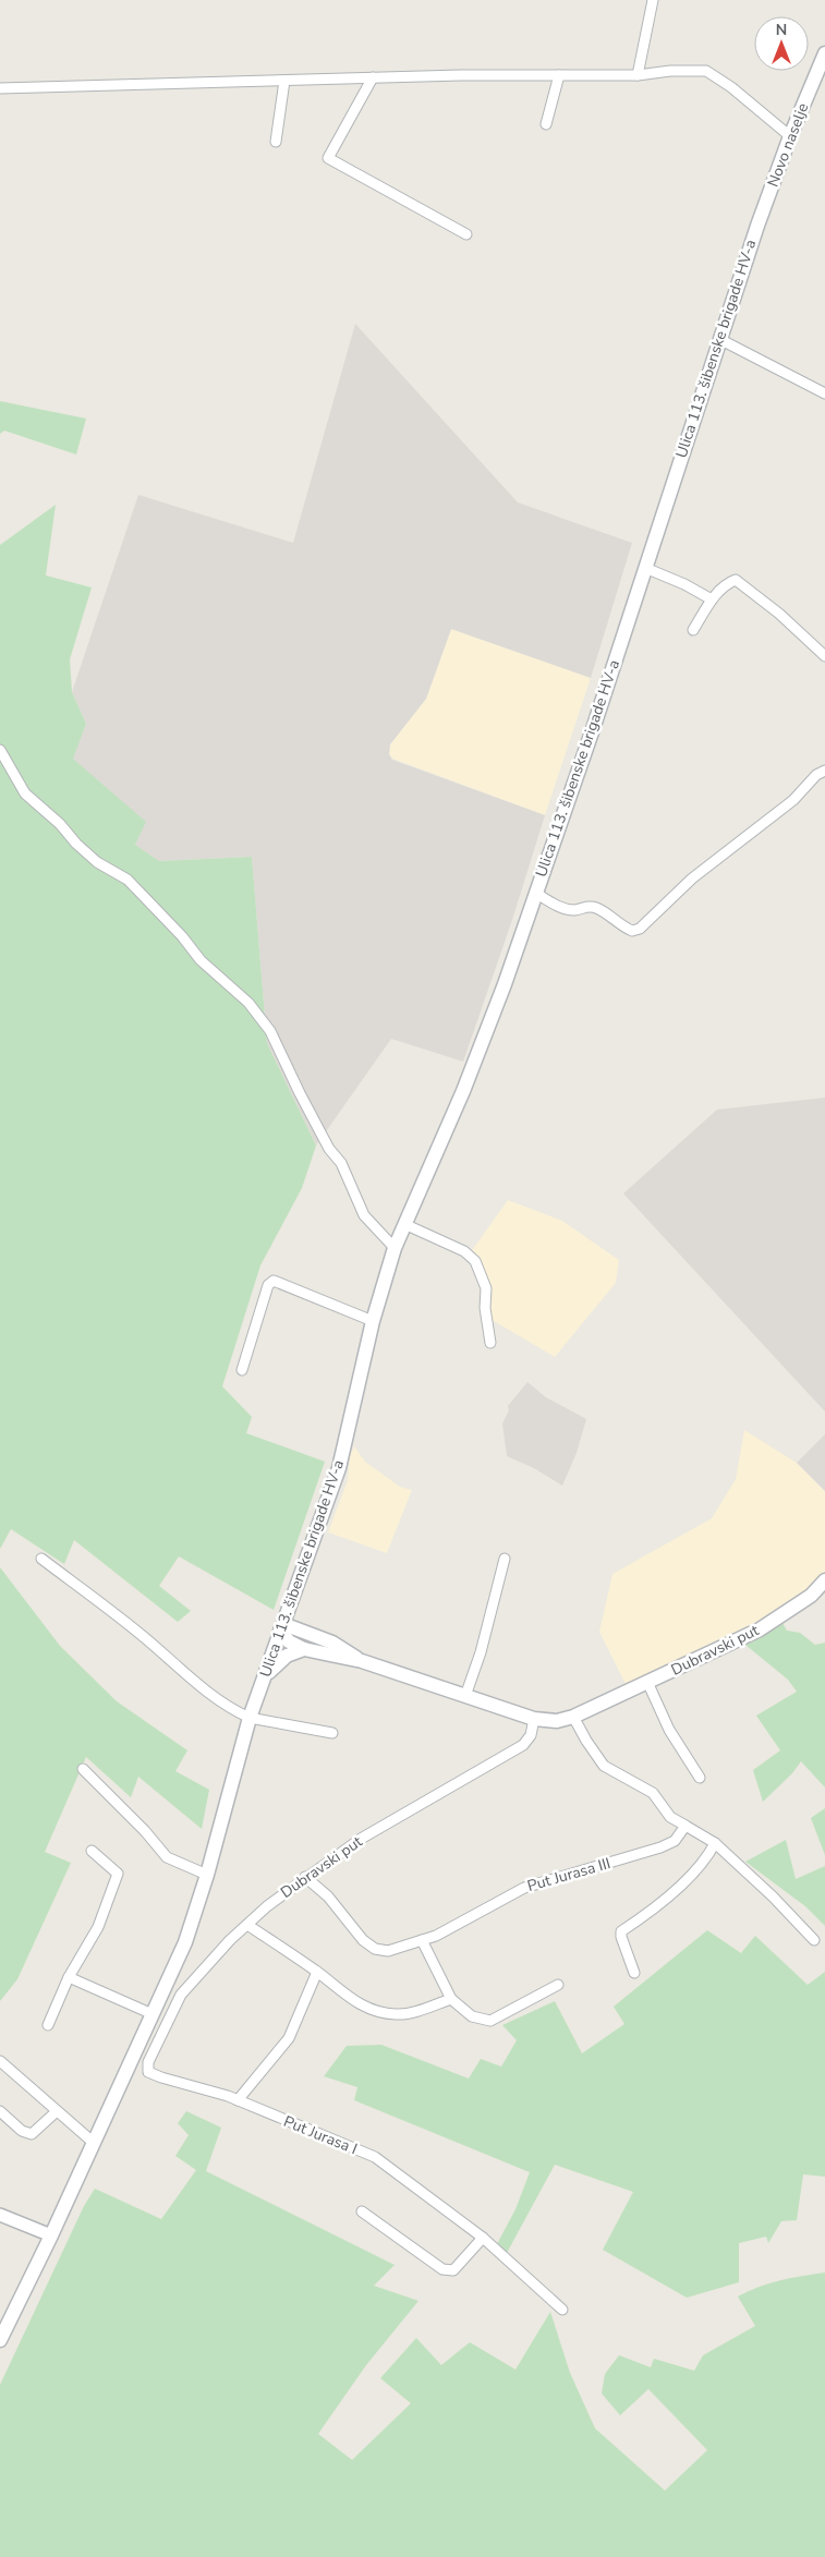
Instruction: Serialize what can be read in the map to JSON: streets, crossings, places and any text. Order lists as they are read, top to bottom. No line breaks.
{"streets":{"main road":["Novo naselje","Ulica 113. šibenske brigade HV-a","Dubravski put"],"street":["Put Jurasa III","Put Jurasa I"]},"crossings":[["Novo naselje","Ulica 113. šibenske brigade HV-a"],["Ulica 113. šibenske brigade HV-a","Dubravski put"],["Dubravski put","Put Jurasa III"],["Dubravski put","Put Jurasa I"]],"north":"top"}
